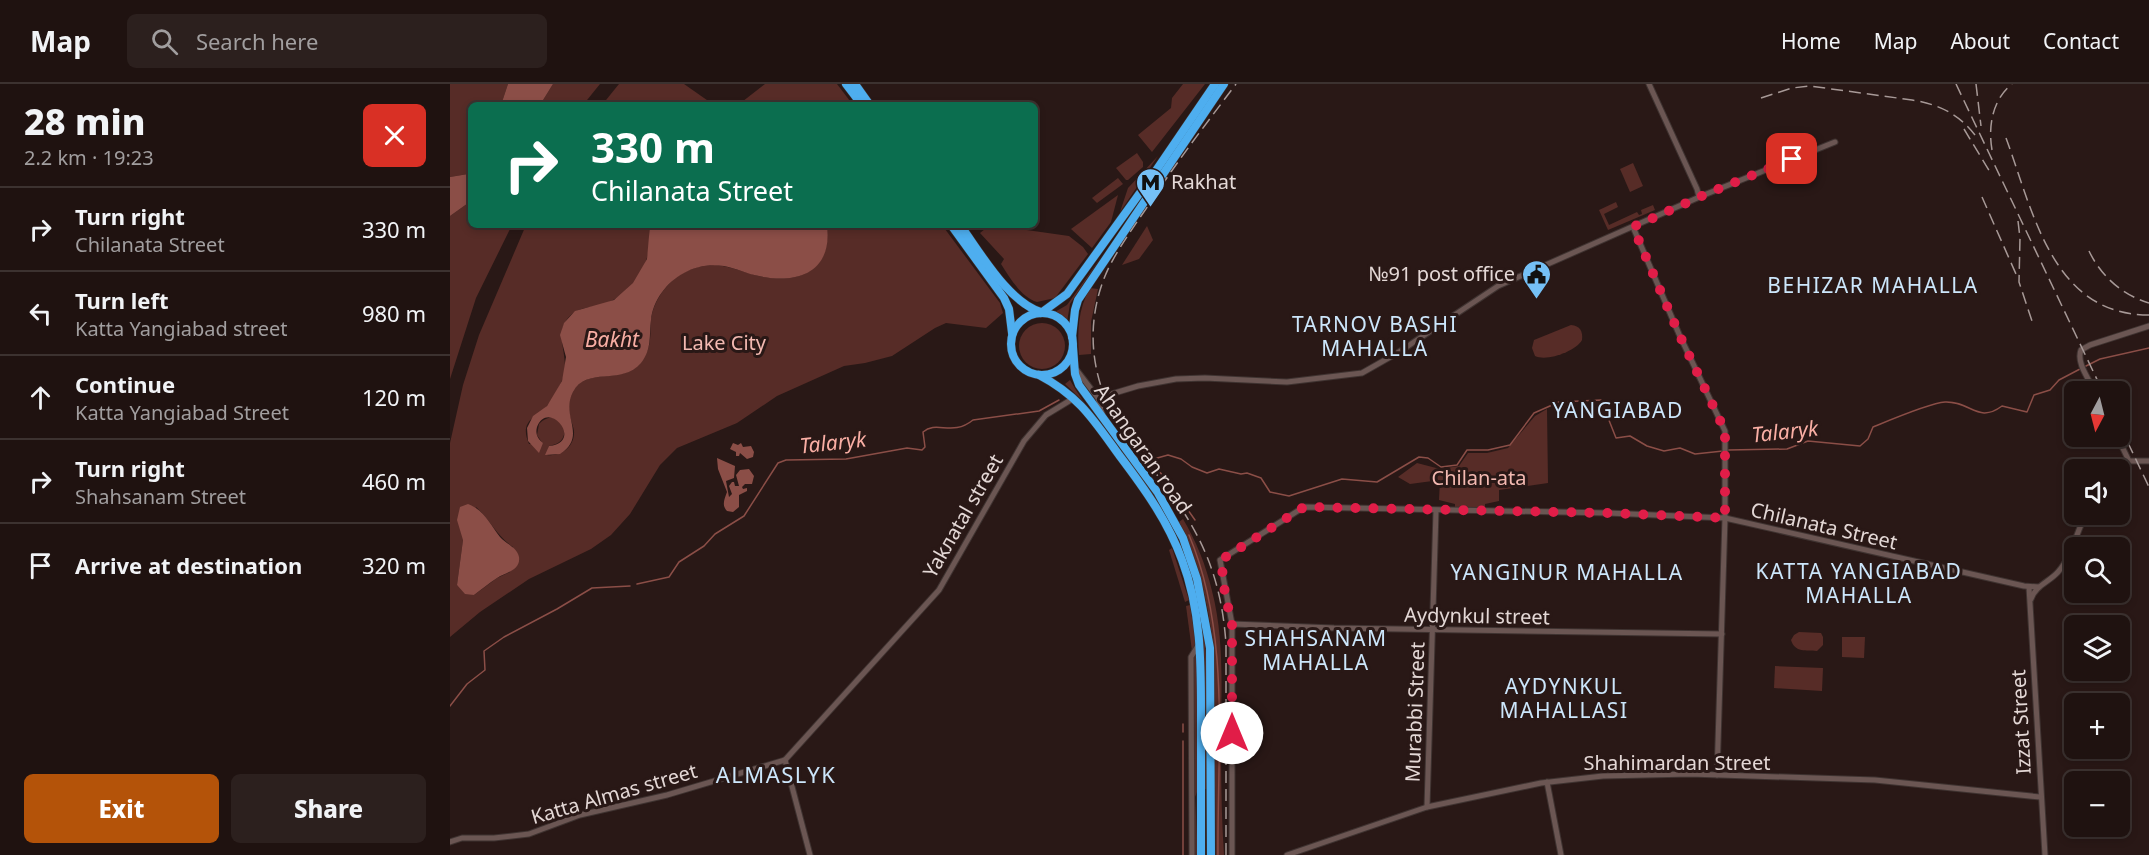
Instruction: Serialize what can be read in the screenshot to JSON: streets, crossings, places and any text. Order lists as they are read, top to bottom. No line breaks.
{"streets":{"highway":["Ahangaran road"],"street":["Yakлatal street","Chilanata Street","Aydynkul street","Murabbi Street","Izzat Street","Shahimardan Street","Katta Almas street"]},"crossings":[["Ahangaran road","Yakлatal street"],["Yakлatal street","Katta Almas street"],["Chilanata Street","Aydynkul street"],["Chilanata Street","Murabbi Street"],["Chilanata Street","Izzat Street"],["Aydynkul street","Murabbi Street"],["Murabbi Street","Shahimardan Street"],["Izzat Street","Shahimardan Street"]],"districts":["BEHIZAR MAHALLA","TARNOV BASHI MAHALLA","YANGIABAD","KATTA YANGIABAD MAHALLA","YANGINUR MAHALLA","SHAHSANAM MAHALLA","AYDYNKUL MAHALLASI","ALMASLYK"],"water":["Bakht","Talaryk"],"parks":["Lake City","Chilan-ata"],"places":{"metro station":["Rakhat"],"public building":["№91 post office"]},"north":"bottom","page":{"header":"Map","search":"Search here","nav":["Home","Map","About","Contact"],"heading":["28 min","2.2 km · 19:23"],"turn":["330 m","Chilanata Street"],"list":[{"name":"Turn right","note":"Chilanata Street","value":"330 m"},{"name":"Turn left","note":"Katta Yangiabad street","value":"980 m"},{"name":"Continue","note":"Katta Yangiabad Street","value":"120 m"},{"name":"Turn right","note":"Shahsanam Street","value":"460 m"},{"name":"Arrive at destination","value":"320 m"}],"map_buttons":["+","−"],"buttons":["Exit","Share"]}}
